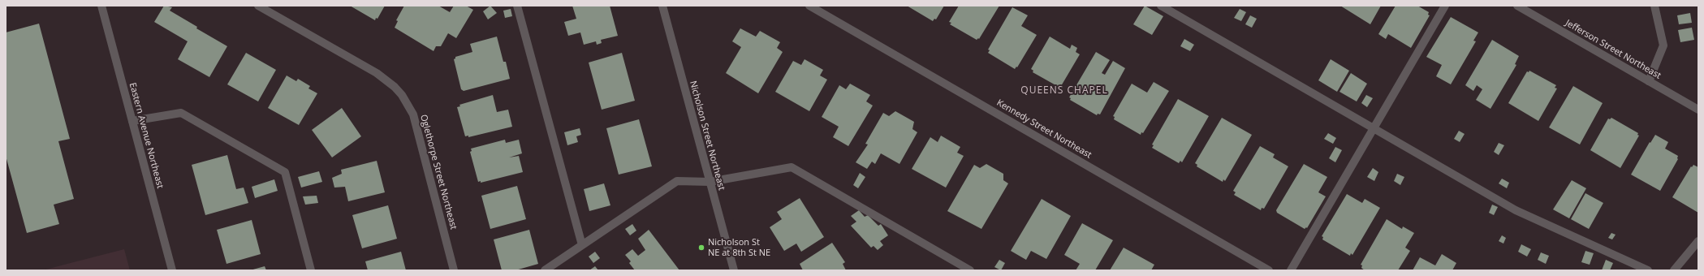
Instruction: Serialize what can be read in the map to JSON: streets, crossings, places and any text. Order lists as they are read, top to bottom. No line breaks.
{"streets":{"street":["Jefferson Street Northeast","Kennedy Street Northeast","Eastern Avenue Northeast","Nicholson Street Northeast","Oglethorpe Street Northeast"]},"districts":["QUEENS CHAPEL"],"places":["Nicholson St NE at 8th St NE"]}
